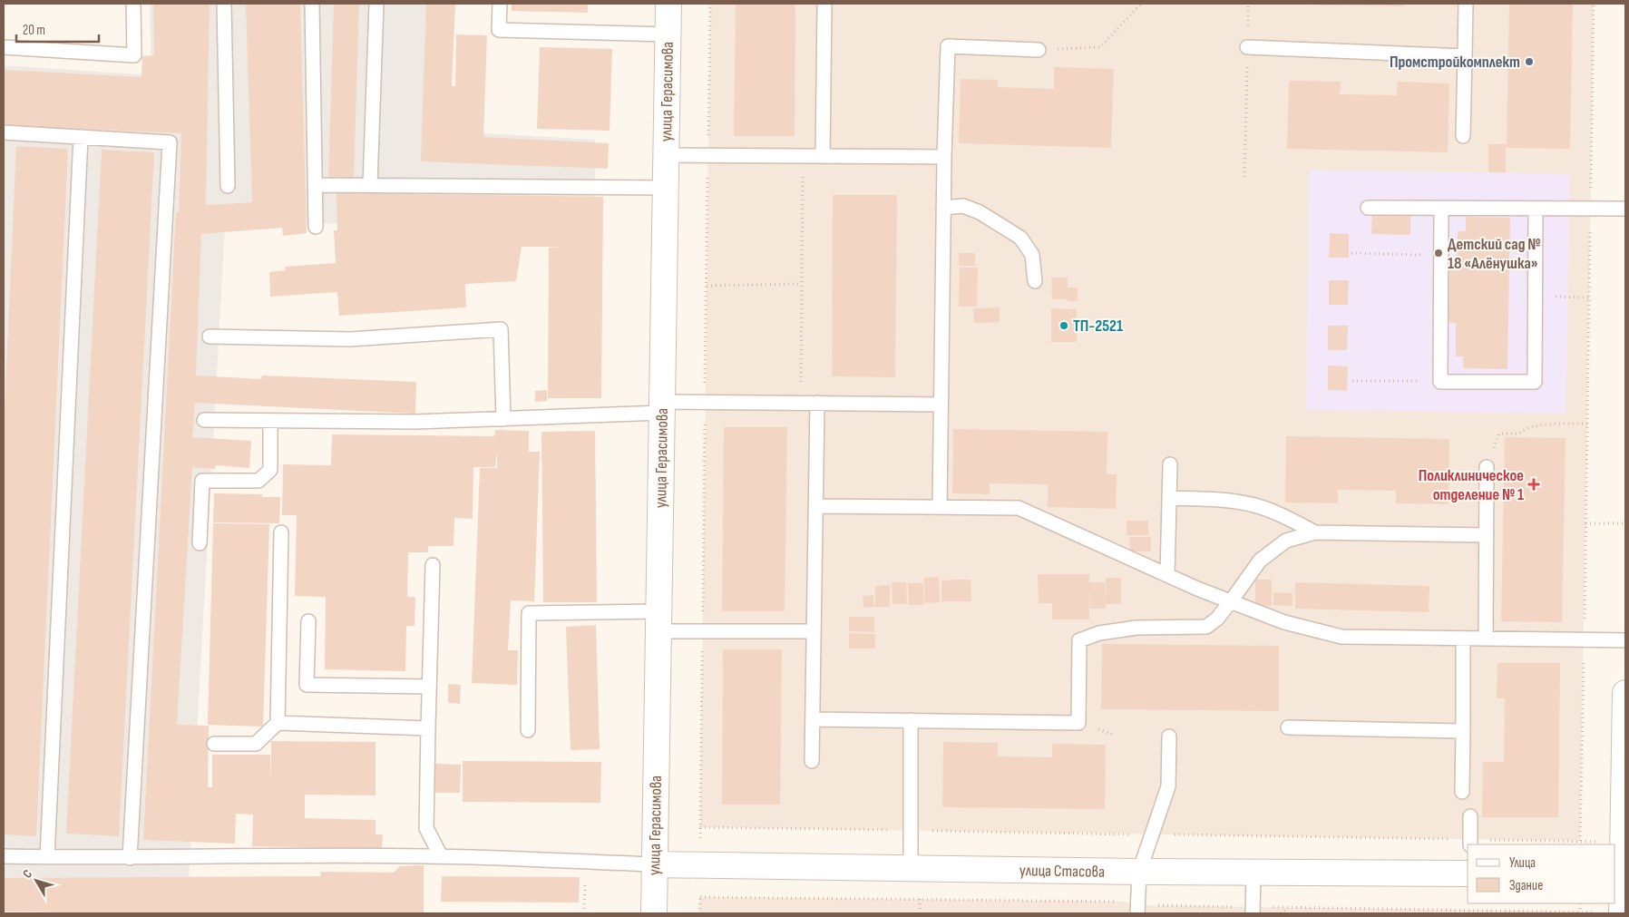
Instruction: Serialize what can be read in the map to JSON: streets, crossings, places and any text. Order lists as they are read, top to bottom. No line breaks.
{"streets":{"street":["улица Герасимова","улица Стасова"]},"crossings":[["улица Герасимова","улица Стасова"]],"places":{"other":["Промстройкомплект","Детский сад № 18 «Алёнушка»","ТП-2521"],"health":["Поликлиническое отделение № 1"]},"legend":["Улица","Здание"],"scale_bar":"20 m","north":"top left"}
